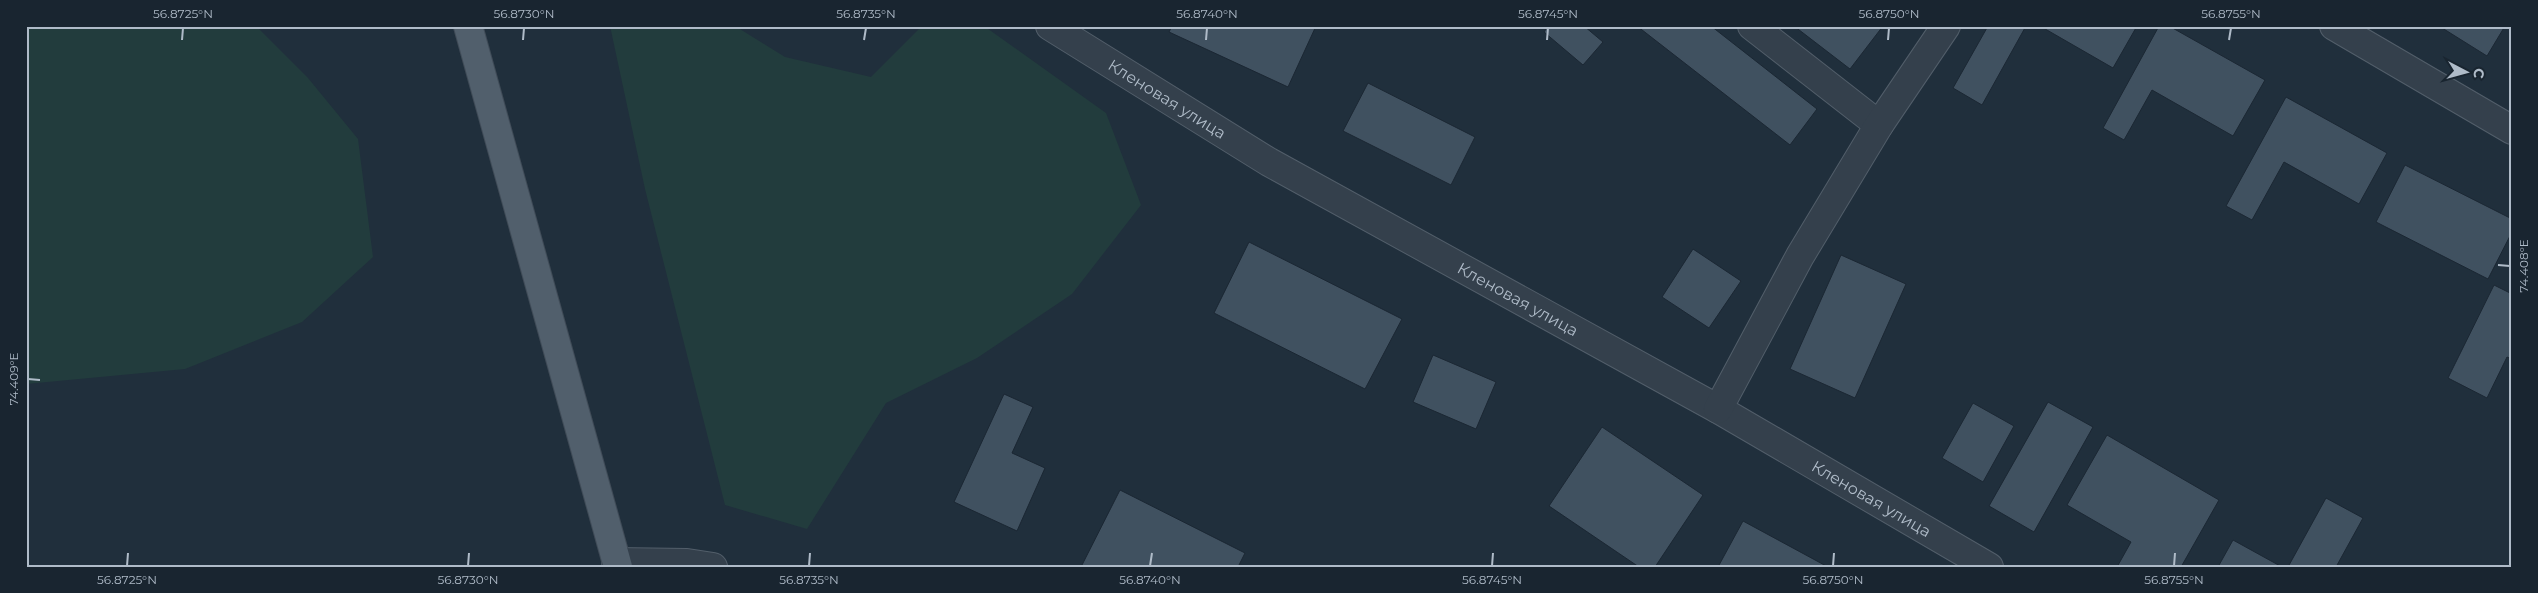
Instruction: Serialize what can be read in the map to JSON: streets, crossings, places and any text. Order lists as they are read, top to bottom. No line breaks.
{"streets":{"street":["Кленовая улица"]},"north":"right","coordinates":["56.8725°N","56.8730°N","56.8735°N","56.8740°N","56.8745°N","56.8750°N","56.8755°N","74.408°E","74.409°E"]}
